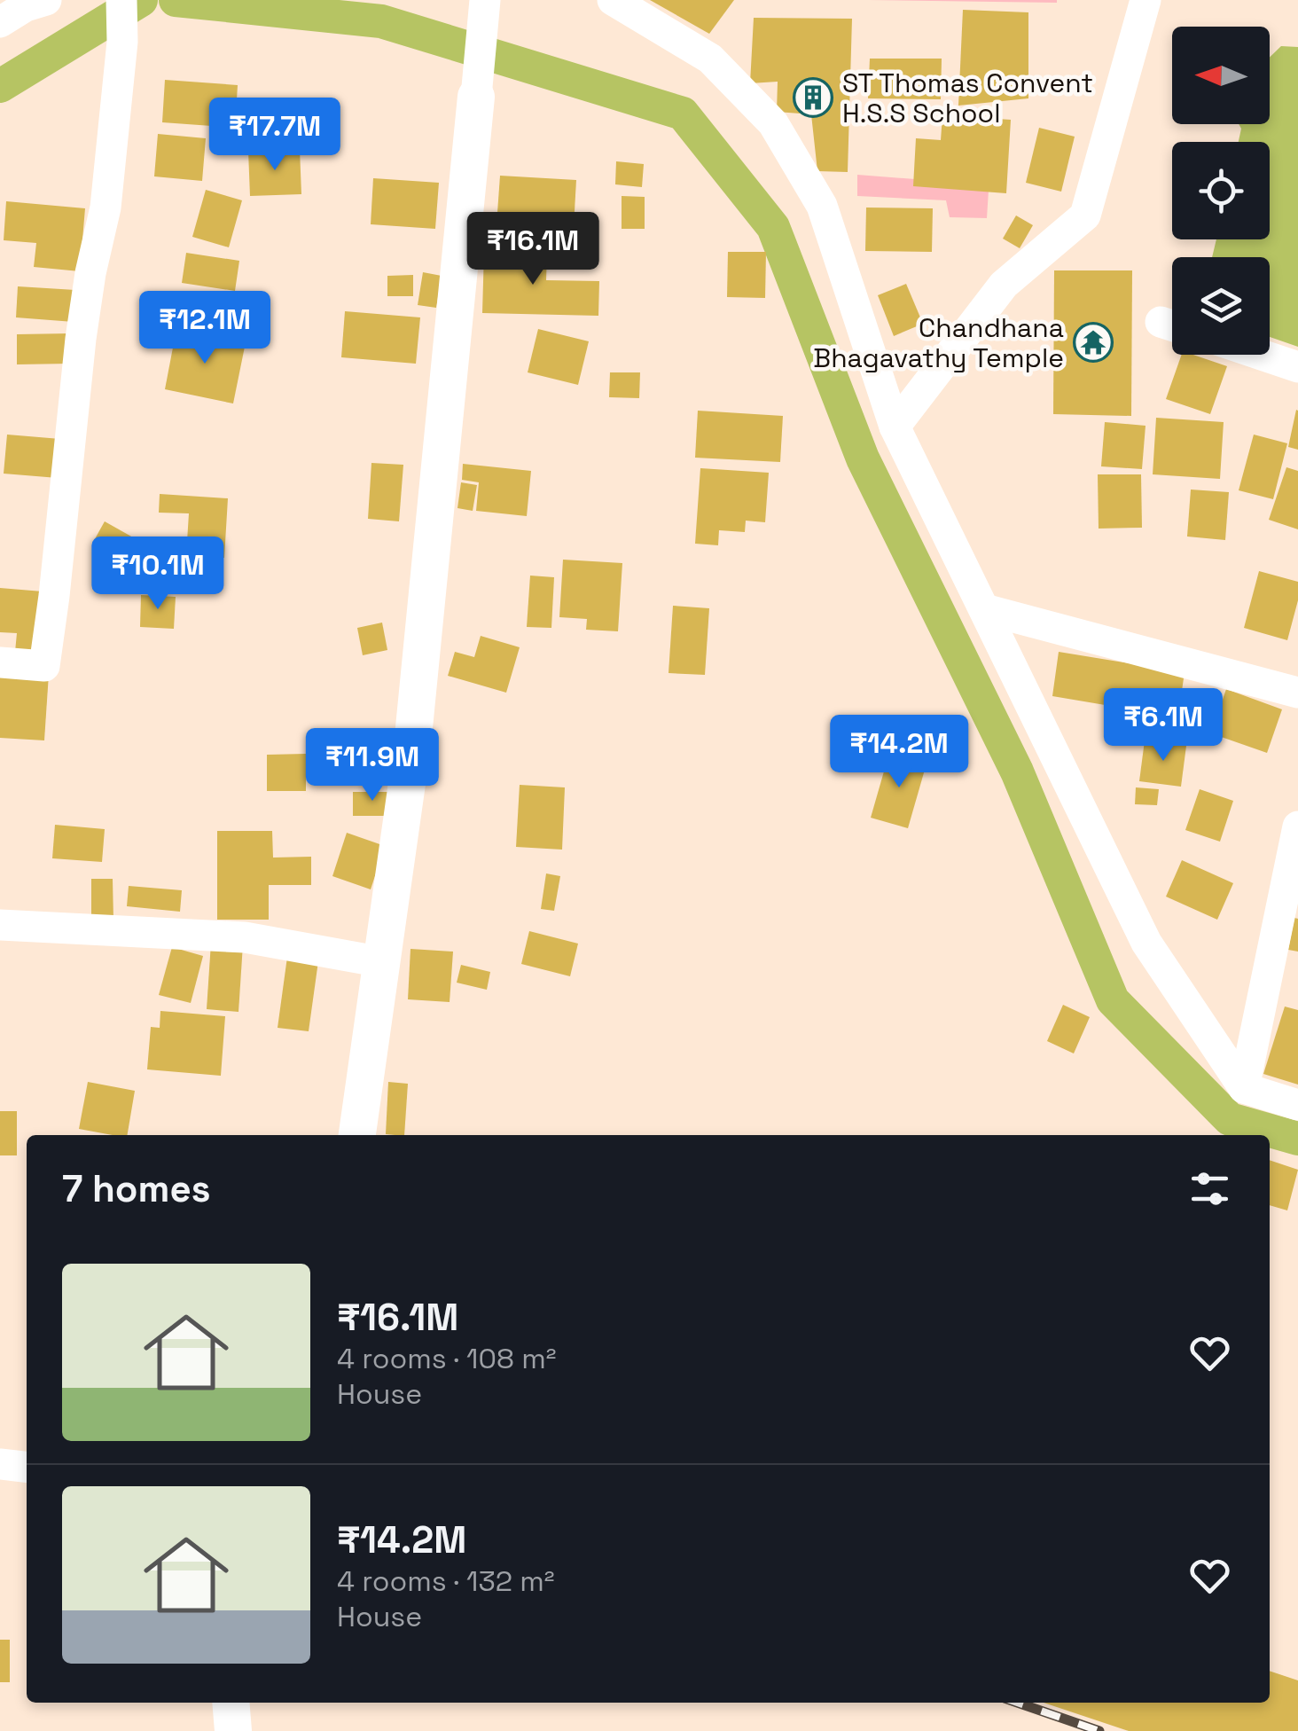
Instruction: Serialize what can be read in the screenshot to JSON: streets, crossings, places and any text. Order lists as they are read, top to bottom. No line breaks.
{"places":{"building":["ST Thomas Convent H.S.S School"],"temple":["Chandhana Bhagavathy Temple"]},"north":"left","page":{"price":["₹17.7M","₹16.1M","₹12.1M","₹10.1M","₹6.1M","₹14.2M","₹11.9M"],"heading":"7 homes","list":[{"name":"₹16.1M","note":"4 rooms · 108 m² · House"},{"name":"₹14.2M","note":"4 rooms · 132 m² · House"}]}}
